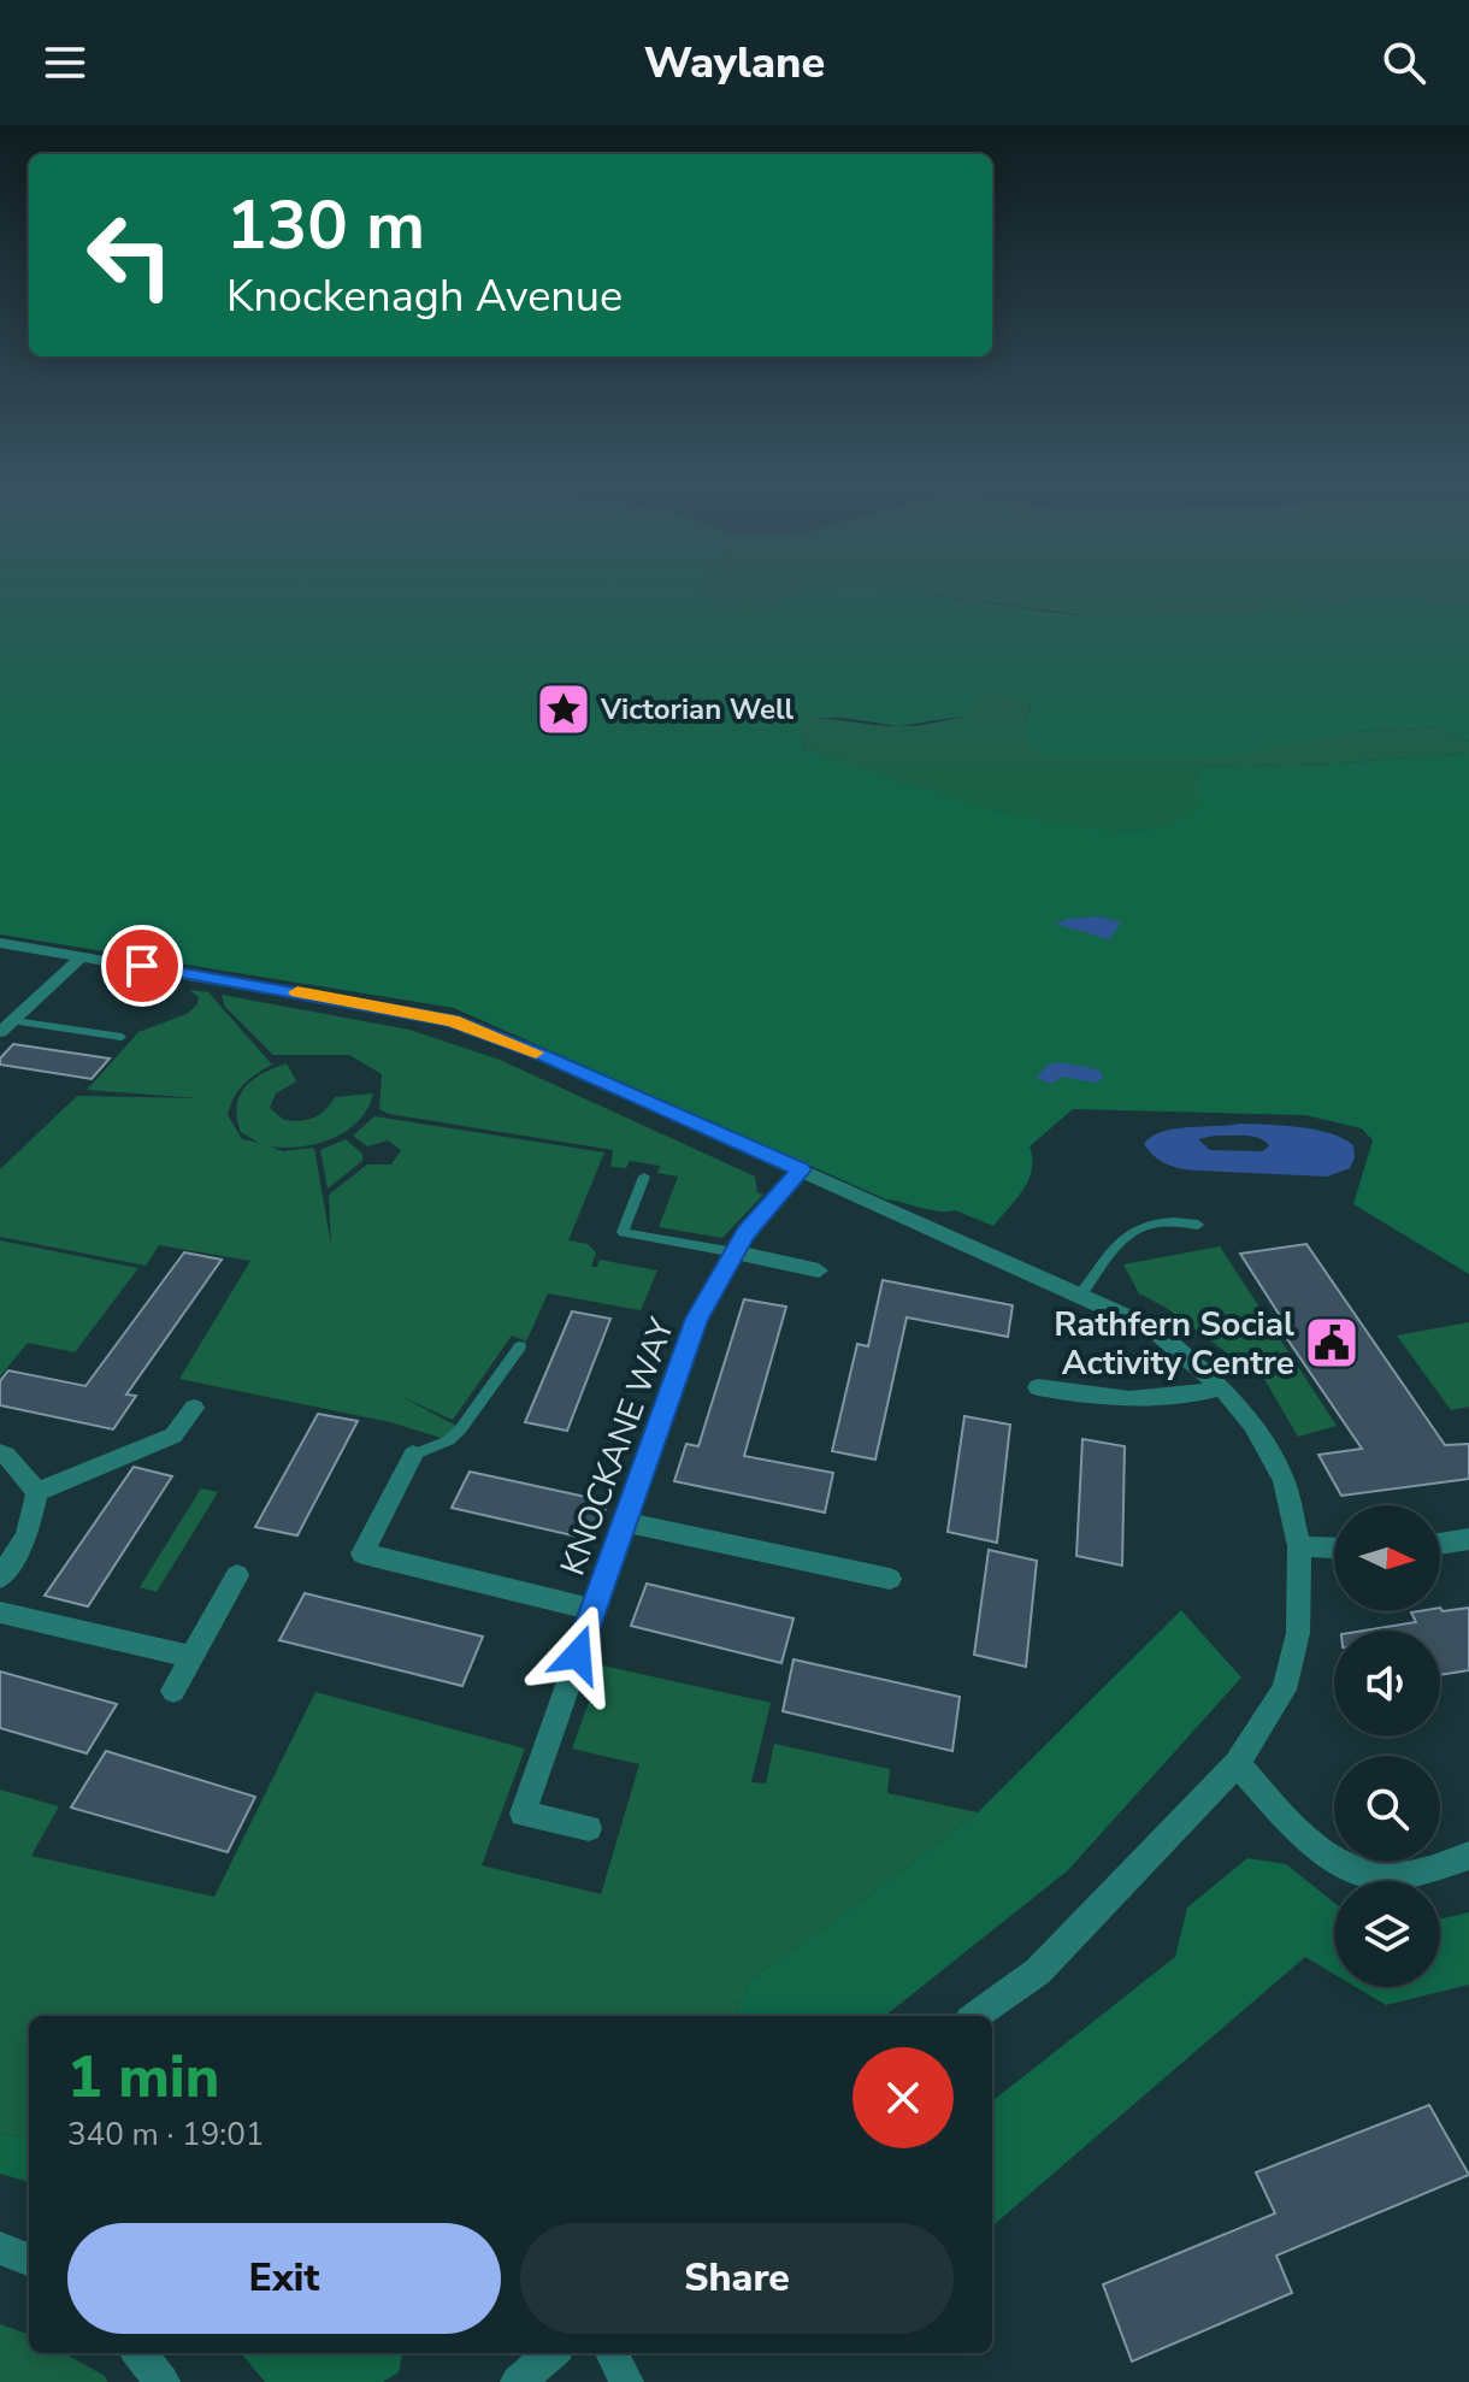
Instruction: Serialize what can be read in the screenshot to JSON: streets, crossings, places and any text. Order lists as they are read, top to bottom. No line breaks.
{"streets":{"street":["KNOCKANE WAY"]},"places":{"place":["Victorian Well"],"public building":["Rathfern Social Activity Centre"]},"north":"right","page":{"header":"Waylane","turn":["130 m","Knockenagh Avenue"],"heading":["1 min","340 m · 19:01"],"buttons":["Exit","Share"]}}
